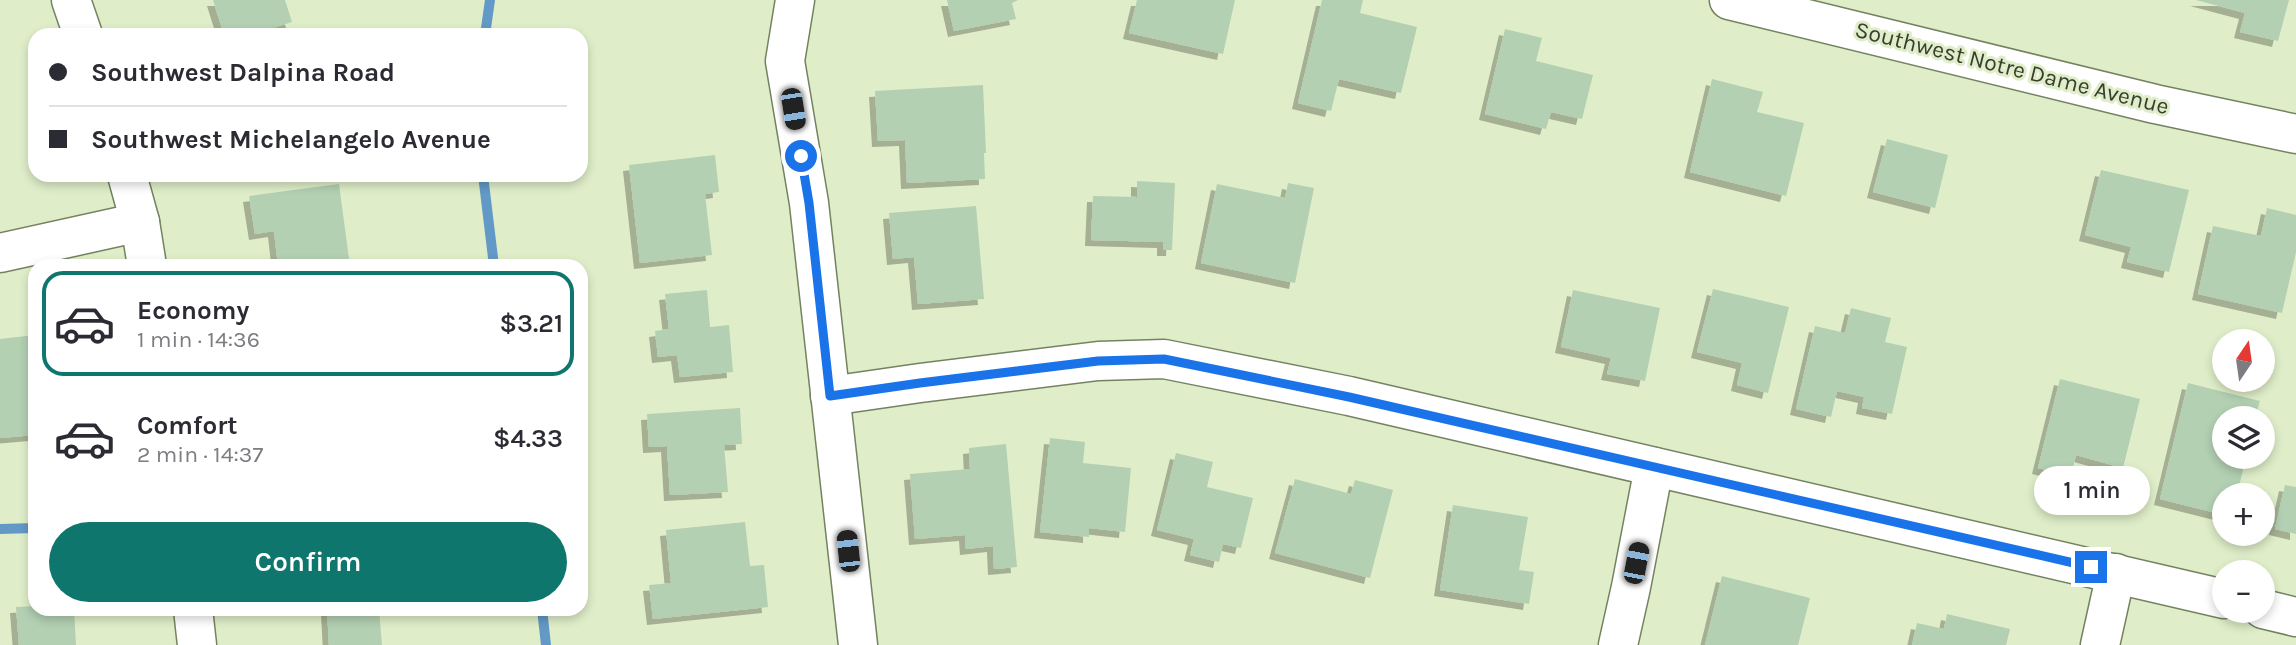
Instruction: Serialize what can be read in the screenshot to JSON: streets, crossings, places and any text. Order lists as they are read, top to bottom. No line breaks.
{"streets":{"street":["Southwest Notre Dame Avenue"]},"north":"top","page":{"banner":["Southwest Dalpina Road","Southwest Michelangelo Avenue"],"list":[{"name":"Economy","note":"1 min · 14:36","value":"$3.21"},{"name":"Comfort","note":"2 min · 14:37","value":"$4.33"}],"map_buttons":["+","−"],"bubble":"1 min","buttons":"Confirm"}}
